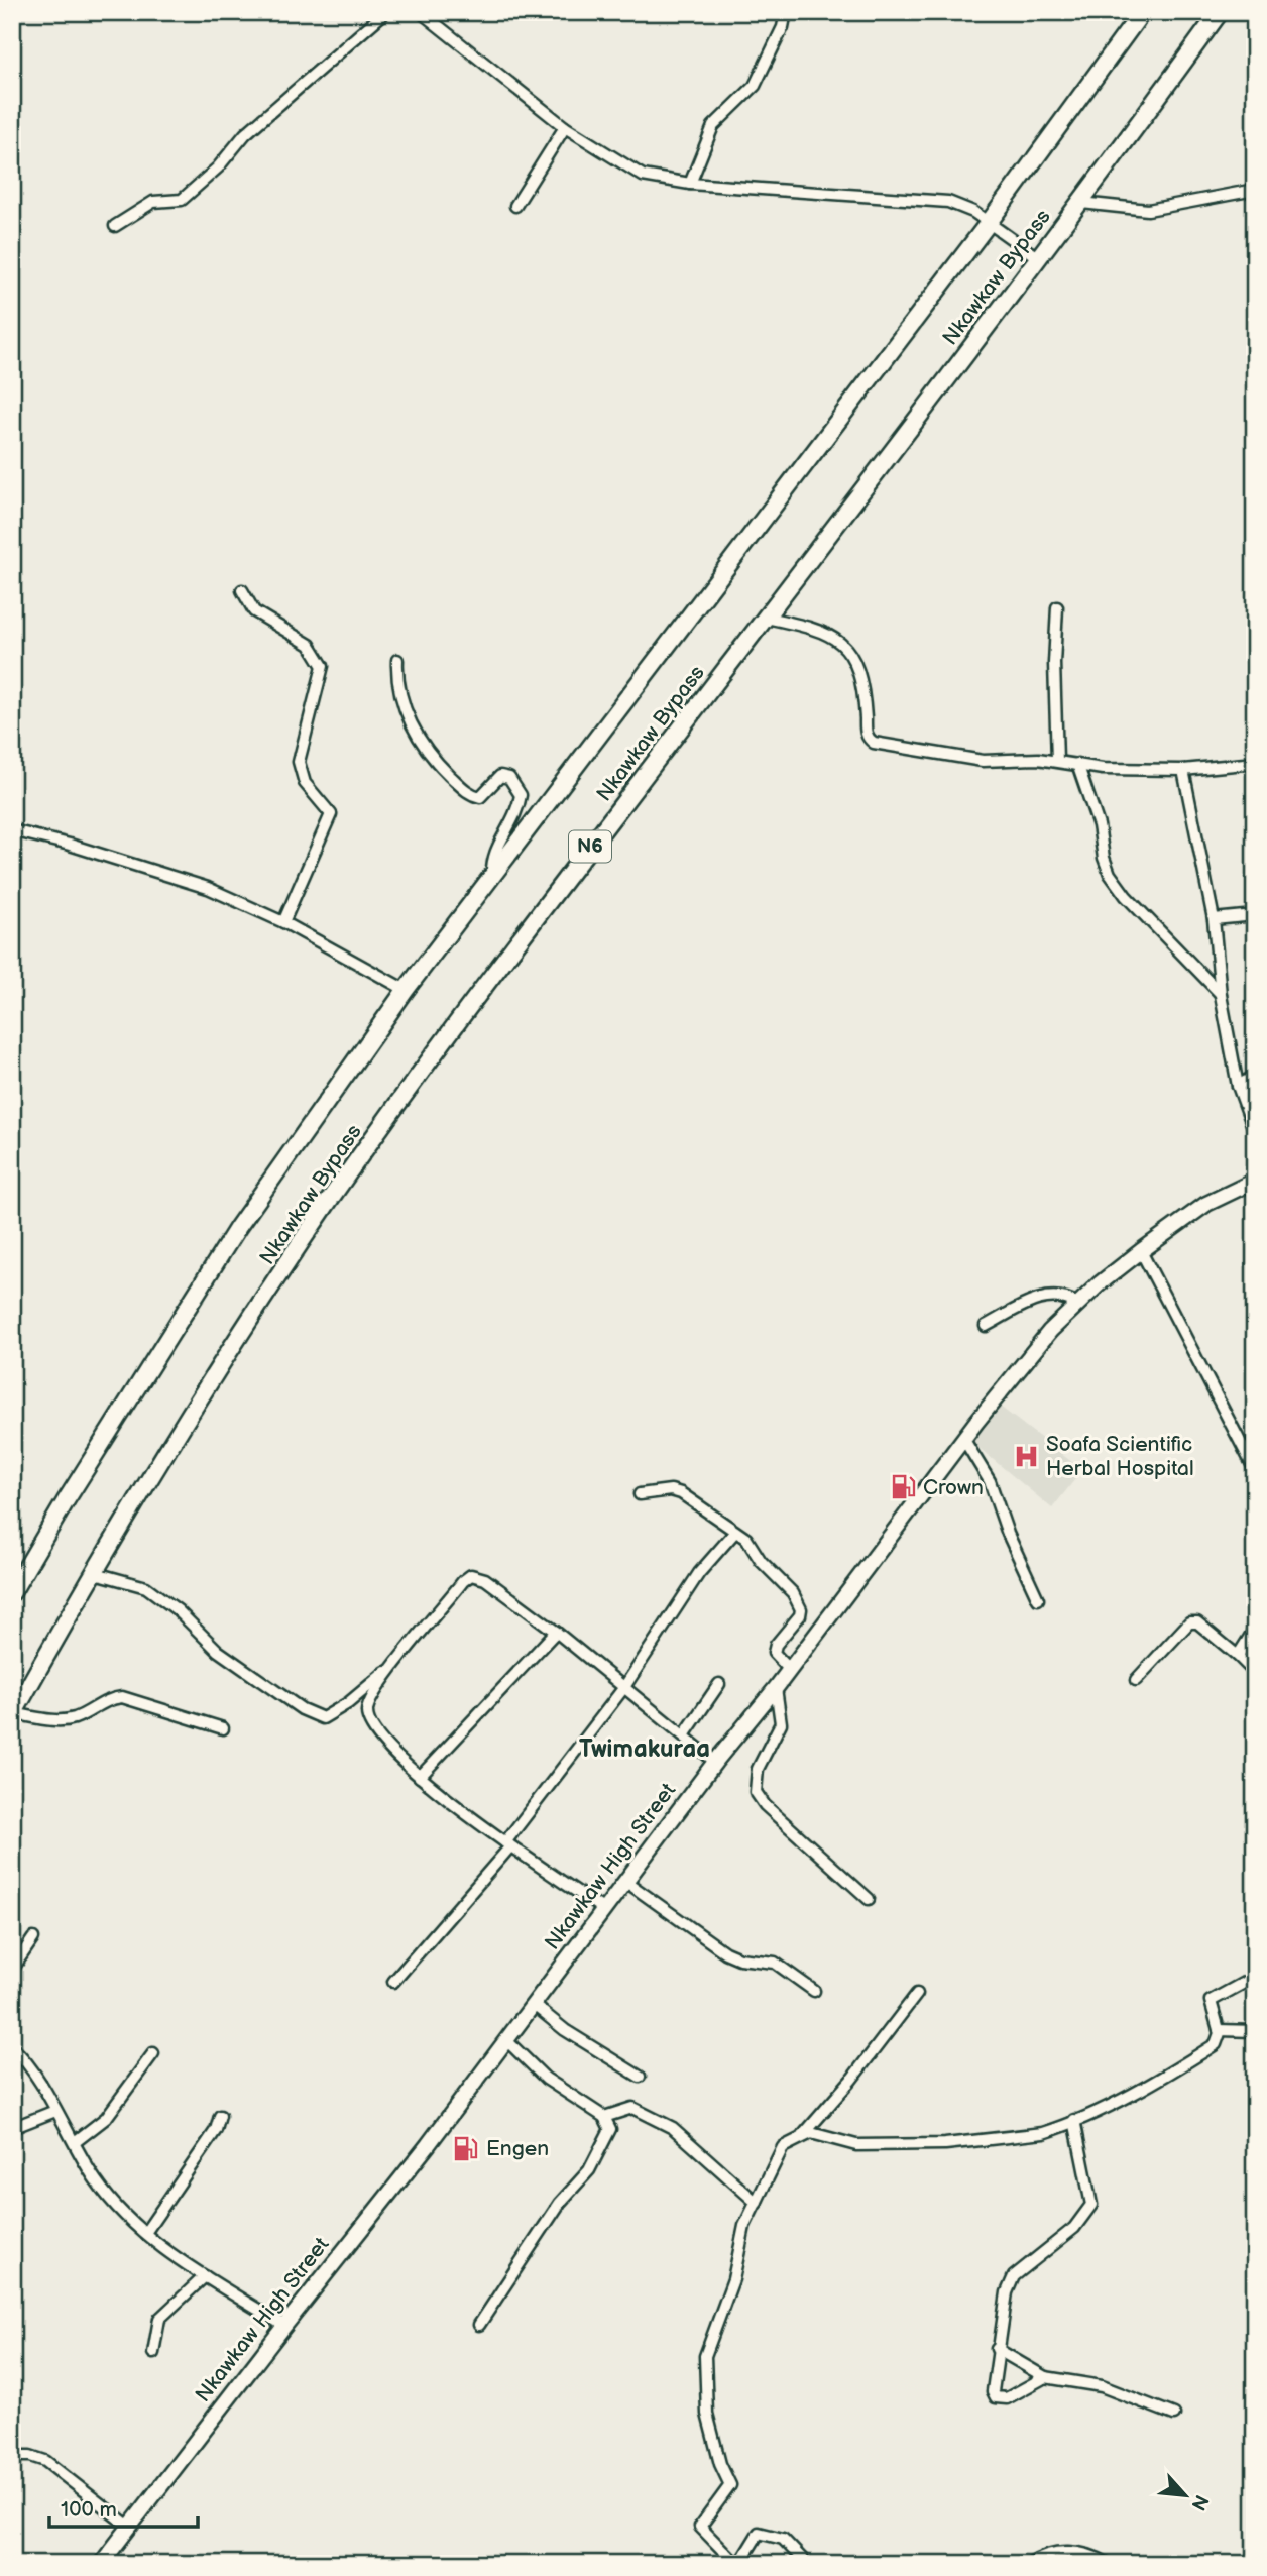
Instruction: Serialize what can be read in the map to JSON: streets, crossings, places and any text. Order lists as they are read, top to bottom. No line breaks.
{"streets":{"highway":["Nkawkaw Bypass","N6"],"main road":["Nkawkaw High Street"]},"districts":["Twimakuraa"],"places":{"hospital":["Soafa Scientific Herbal Hospital"],"fuel station":["Crown","Engen"]},"scale_bar":"100 m","north":"bottom right"}
